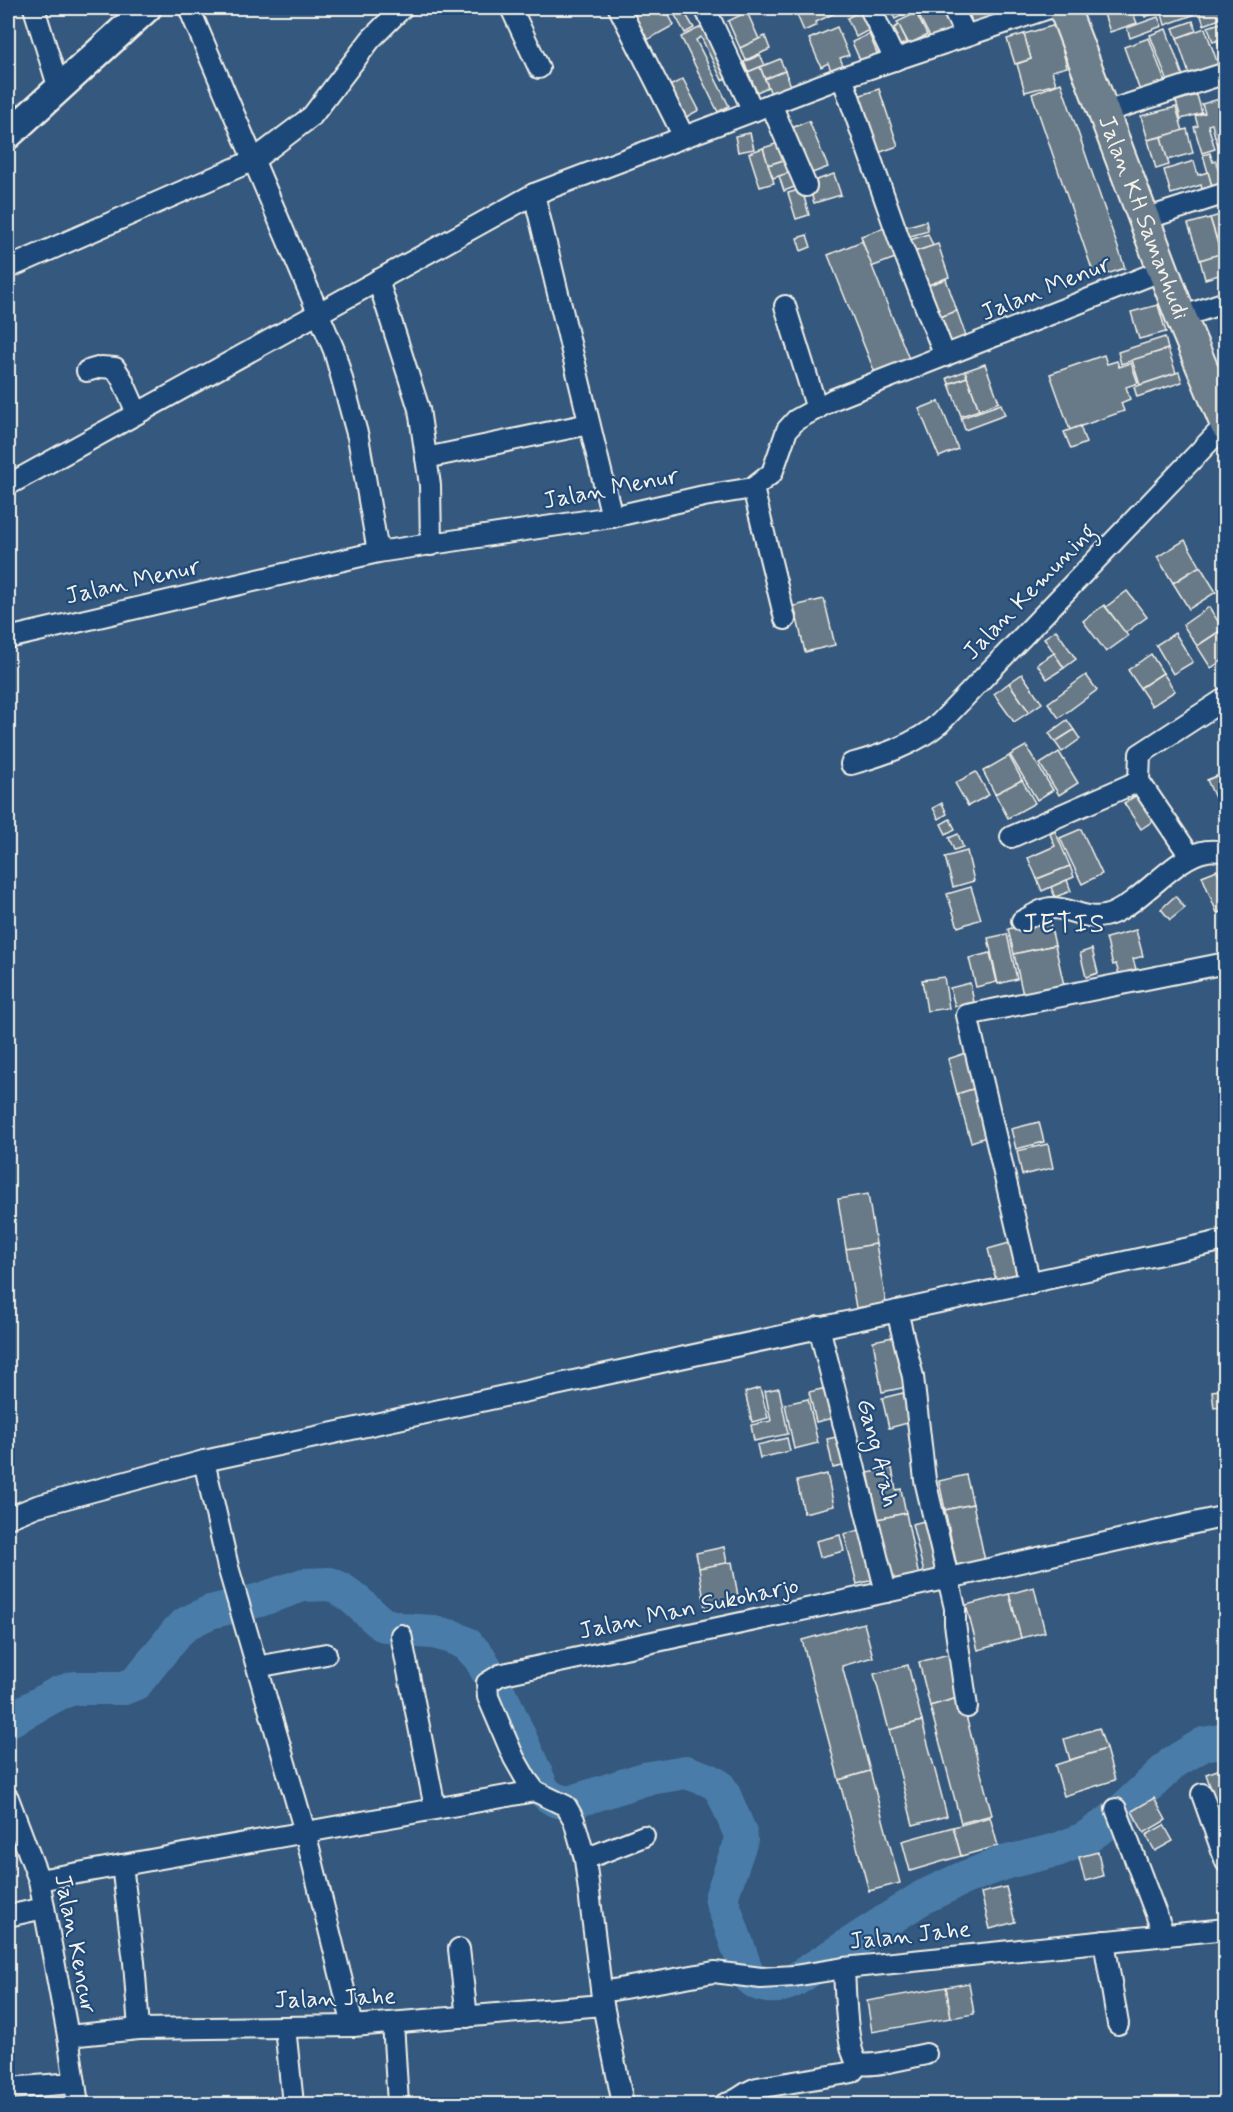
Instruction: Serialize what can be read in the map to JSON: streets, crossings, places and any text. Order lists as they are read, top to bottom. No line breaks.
{"streets":{"main road":["Jalan KH Samanhudi"],"street":["Jalan Menur","Jalan Kemuning","Gang Arah","Jalan Man Sukoharjo","Jalan Jahe","Jalan Kencur"]},"crossings":[["Jalan KH Samanhudi","Jalan Menur"],["Jalan KH Samanhudi","Jalan Kemuning"],["Gang Arah","Jalan Man Sukoharjo"],["Jalan Man Sukoharjo","Jalan Jahe"],["Jalan Jahe","Jalan Kencur"]],"districts":["JETIS"]}
